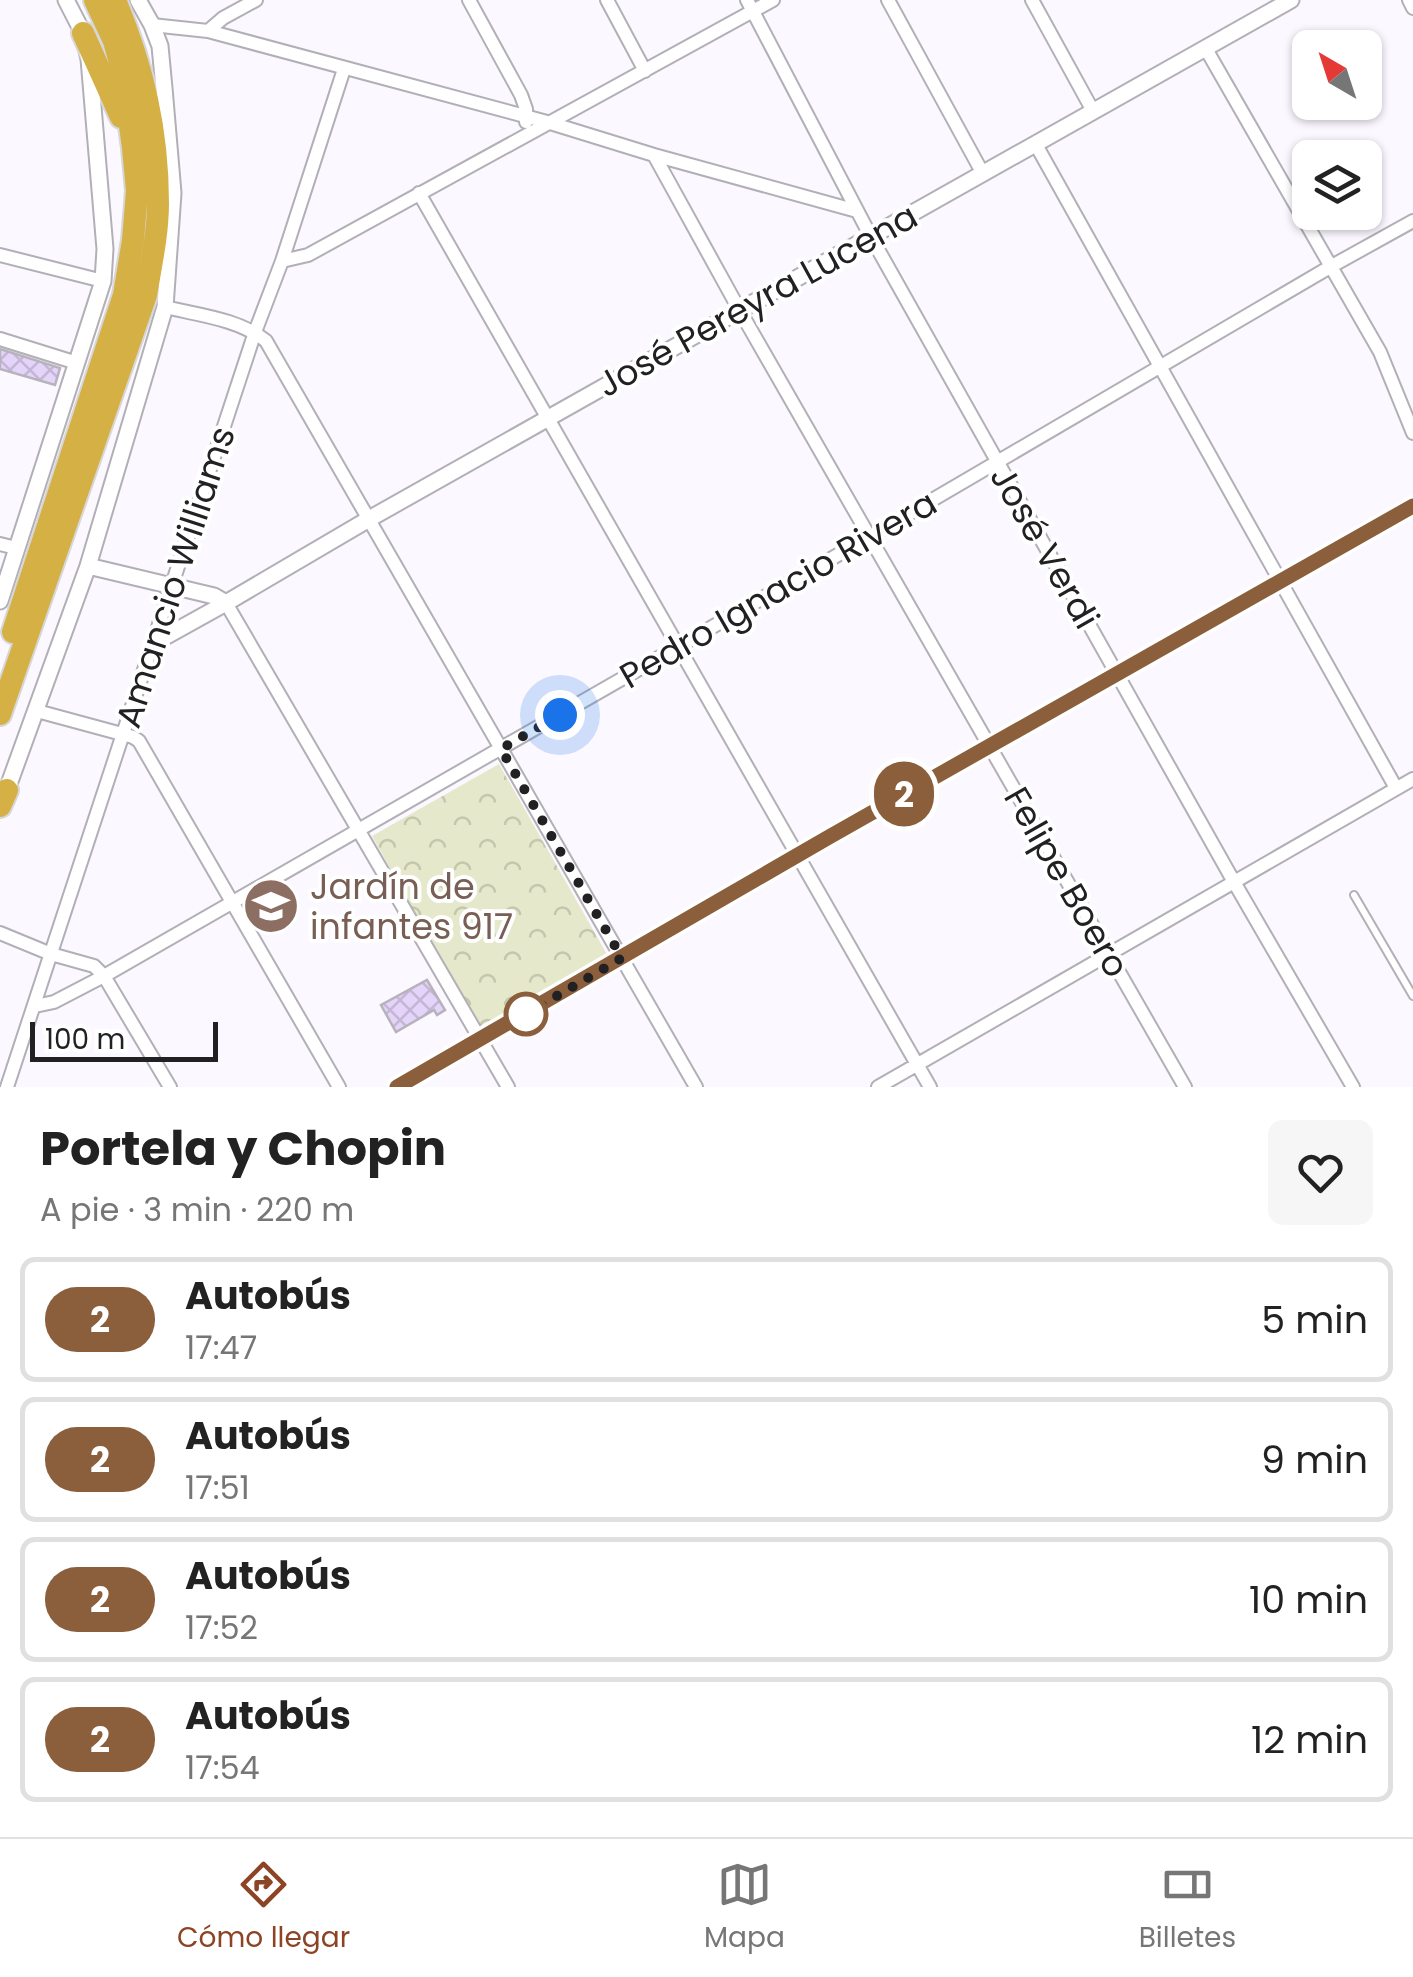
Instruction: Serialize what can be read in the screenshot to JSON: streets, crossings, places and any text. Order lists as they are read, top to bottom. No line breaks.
{"streets":{"street":["José Pereyra Lucena","José Verdi","Amancio Williams","Pedro Ignacio Rivera","Felipe Boero"]},"crossings":[["José Pereyra Lucena","José Verdi"],["José Pereyra Lucena","Amancio Williams"],["José Pereyra Lucena","Felipe Boero"],["José Verdi","Pedro Ignacio Rivera"],["Amancio Williams","Pedro Ignacio Rivera"],["Pedro Ignacio Rivera","Felipe Boero"]],"places":{"school or university":["Jardín de infantes 917"]},"lines":["bus line 2"],"scale_bar":"100 m","north":"top left","page":{"on_map":"2","scale":"100 m","heading":["Portela y Chopin","A pie · 3 min · 220 m"],"list":[{"mark":"2","name":"Autobús","note":"17:47","value":"5 min"},{"mark":"2","name":"Autobús","note":"17:51","value":"9 min"},{"mark":"2","name":"Autobús","note":"17:52","value":"10 min"},{"mark":"2","name":"Autobús","note":"17:54","value":"12 min"}],"tabs":["Cómo llegar","Mapa","Billetes"]}}
